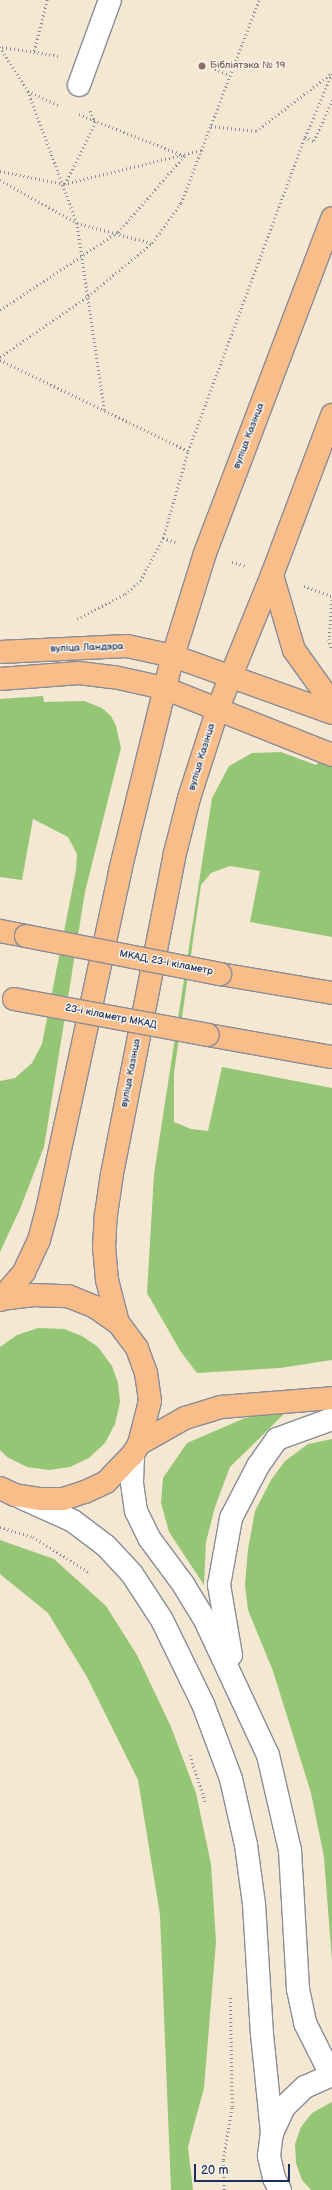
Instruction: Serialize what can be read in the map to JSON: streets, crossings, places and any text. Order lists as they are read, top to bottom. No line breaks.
{"streets":{"main road":["вуліца Казінца","вуліца Ландэра","МКАД, 23-і кіламетр","23-і кіламетр МКАД"]},"crossings":[["вуліца Казінца","вуліца Ландэра"]],"places":["Бібліятэка № 19"],"scale_bar":"20 m"}
